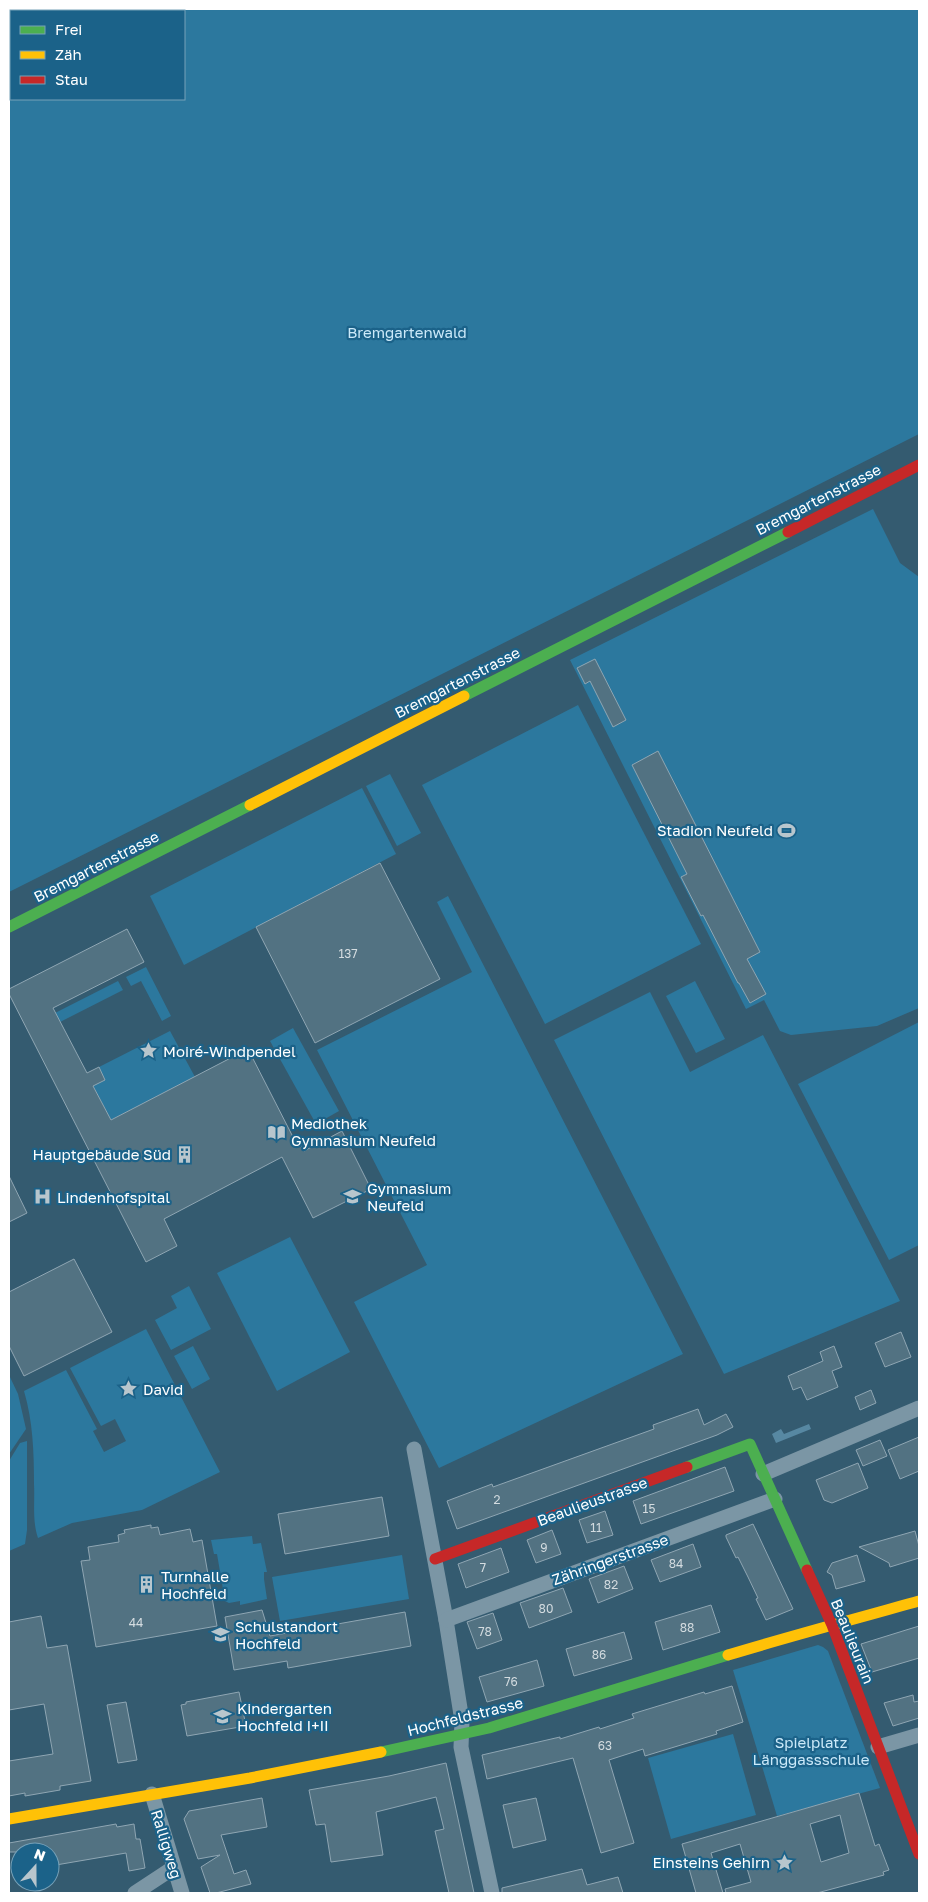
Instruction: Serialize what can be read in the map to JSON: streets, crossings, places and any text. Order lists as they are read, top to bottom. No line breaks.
{"streets":{"main road":["Bremgartenstrasse","Beaulieustrasse","Beaulieurain","Hochfeldstrasse"],"street":["Zähringerstrasse","Ralligweg"]},"crossings":[["Beaulieustrasse","Beaulieurain"],["Zähringerstrasse","Beaulieurain"],["Beaulieurain","Hochfeldstrasse"],["Hochfeldstrasse","Ralligweg"]],"parks":["Bremgartenwald","Spielplatz Länggassschule"],"places":{"sports":["Stadion Neufeld"],"place":["Moiré-Windpendel","David","Einsteins Gehirn"],"library":["Mediothek Gymnasium Neufeld"],"building":["Hauptgebäude Süd","Turnhalle Hochfeld"],"hospital":["Lindenhofspital"],"school or university":["Gymnasium Neufeld","Schulstandort Hochfeld","Kindergarten Hochfeld I+II"]},"house_numbers":["137","2","15","11","9","84","7","82","80","44","88","78","86","76","63"],"legend":["Frei","Zäh","Stau"],"north":"top"}
